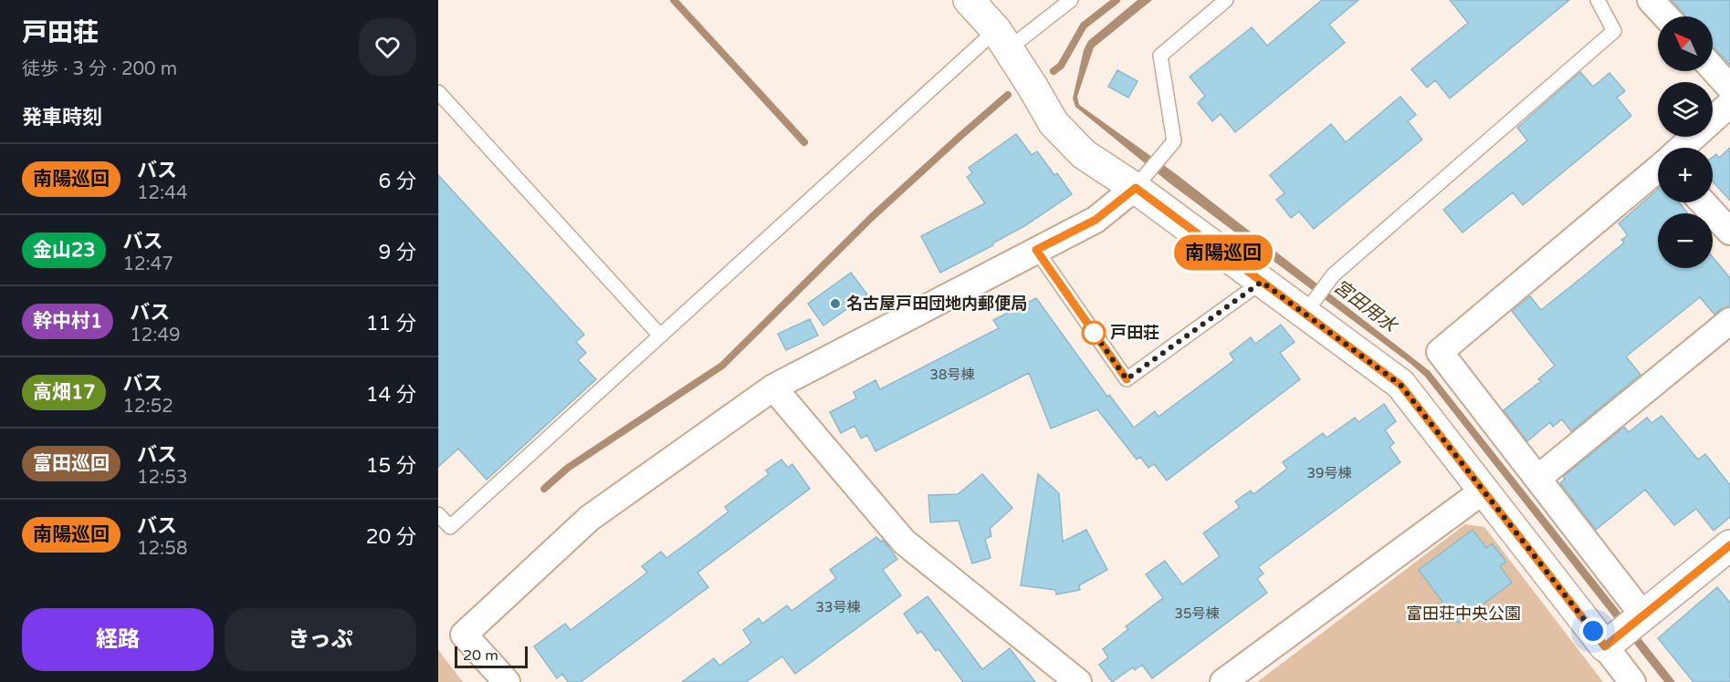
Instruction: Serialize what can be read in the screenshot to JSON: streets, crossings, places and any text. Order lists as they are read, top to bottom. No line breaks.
{"water":["宮田用水"],"parks":["富田荘中央公園"],"places":["名古屋戸田団地内郵便局","戸田荘"],"lines":["bus line 南陽巡回"],"house_numbers":["38号棟","39号棟","33号棟","35号棟"],"scale_bar":"20 m","north":"top left","page":{"heading":[["戸田荘","徒歩 · 3 分 · 200 m"],"発車時刻"],"on_map":"南陽巡回","map_buttons":["+","−"],"list":[{"mark":"南陽巡回","name":"バス","note":"12:44","value":"6 分"},{"mark":"金山23","name":"バス","note":"12:47","value":"9 分"},{"mark":"幹中村1","name":"バス","note":"12:49","value":"11 分"},{"mark":"高畑17","name":"バス","note":"12:52","value":"14 分"},{"mark":"富田巡回","name":"バス","note":"12:53","value":"15 分"},{"mark":"南陽巡回","name":"バス","note":"12:58","value":"20 分"}],"buttons":["経路","きっぷ"],"scale":"20 m"}}
